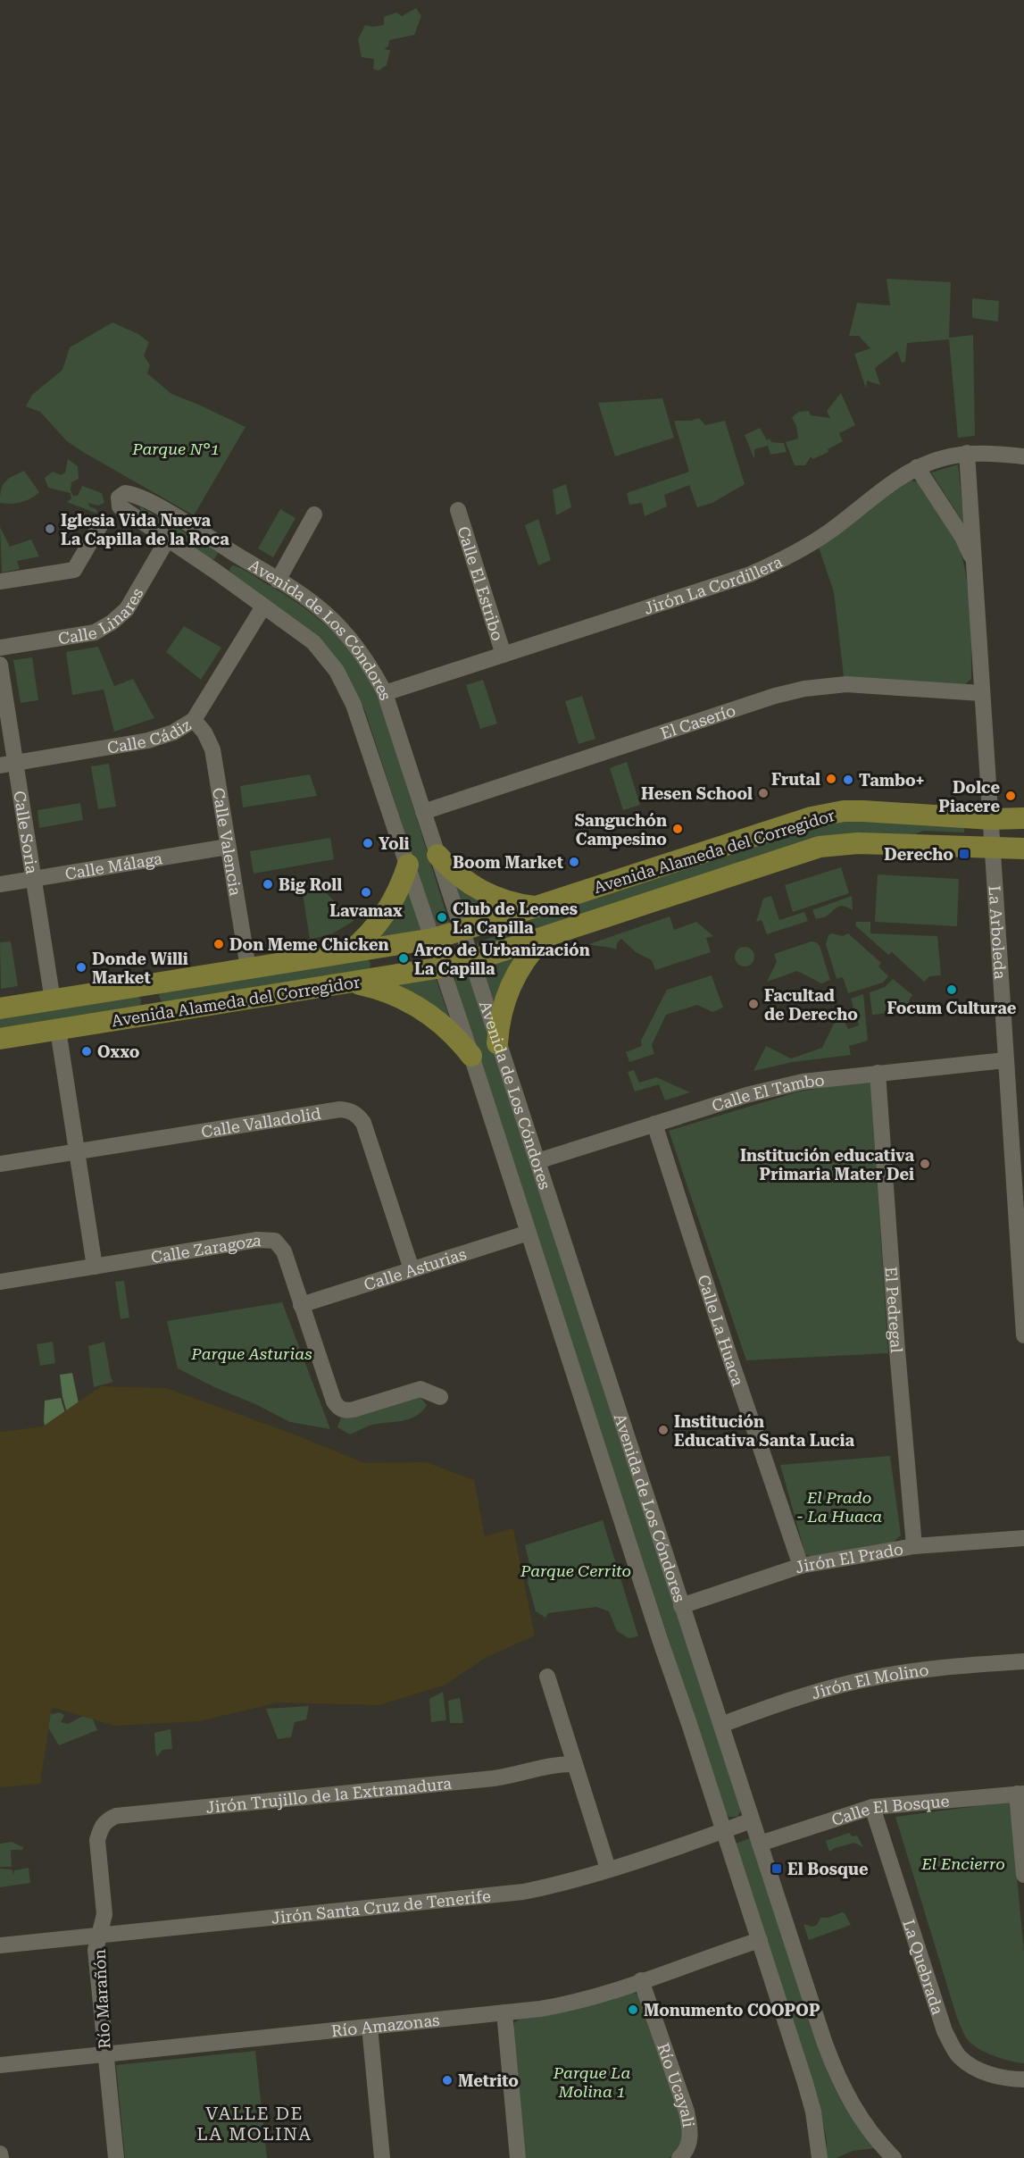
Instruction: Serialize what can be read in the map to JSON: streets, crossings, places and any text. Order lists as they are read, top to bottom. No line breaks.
{"streets":{"main road":["Avenida Alameda del Corregidor"],"street":["Calle El Estribo","Jirón La Cordillera","Calle Linares","Avenida de Los Cóndores","El Caserío","Calle Cádiz","Calle Soria","Calle Valencia","Calle Málaga","La Arboleda","Calle El Tambo","Calle Valladolid","Calle Zaragoza","Calle Asturias","El Pedregal","Calle La Huaca","Jirón El Prado","Jirón El Molino","Jirón Trujillo de la Extramadura","Calle El Bosque","Jirón Santa Cruz de Tenerife","La Quebrada","Río Marañón","Río Amazonas","Río Ucayali"]},"crossings":[["Calle El Estribo","Jirón La Cordillera"],["Jirón La Cordillera","Avenida de Los Cóndores"],["Jirón La Cordillera","La Arboleda"],["Calle Linares","Avenida de Los Cóndores"],["Avenida de Los Cóndores","El Caserío"],["Avenida de Los Cóndores","Calle Cádiz"],["Avenida de Los Cóndores","Avenida Alameda del Corregidor"],["Avenida de Los Cóndores","Calle El Tambo"],["Avenida de Los Cóndores","Calle Asturias"],["Avenida de Los Cóndores","Jirón El Prado"],["Avenida de Los Cóndores","Jirón El Molino"],["Avenida de Los Cóndores","Calle El Bosque"],["Avenida de Los Cóndores","Jirón Santa Cruz de Tenerife"],["Avenida de Los Cóndores","Río Amazonas"],["El Caserío","La Arboleda"],["Calle Cádiz","Calle Soria"],["Calle Cádiz","Calle Valencia"],["Calle Soria","Avenida Alameda del Corregidor"],["Calle Soria","Calle Málaga"],["Calle Valencia","Avenida Alameda del Corregidor"],["Calle Valencia","Calle Málaga"],["Avenida Alameda del Corregidor","La Arboleda"],["La Arboleda","Calle El Tambo"],["Calle El Tambo","El Pedregal"],["Calle El Tambo","Calle La Huaca"],["Calle Valladolid","Calle Asturias"],["Calle Zaragoza","Calle Asturias"],["El Pedregal","Jirón El Prado"],["Calle La Huaca","Jirón El Prado"],["Jirón Trujillo de la Extramadura","Río Marañón"],["Calle El Bosque","La Quebrada"],["Jirón Santa Cruz de Tenerife","Río Marañón"],["Río Marañón","Río Amazonas"],["Río Amazonas","Río Ucayali"]],"districts":["VALLE DE LA MOLINA"],"parks":["Parque N°1","Parque Asturias","El Prado - La Huaca","Parque Cerrito","El Encierro","Parque La Molina 1"],"places":{"other":["Iglesia Vida Nueva La Capilla de la Roca","Frutal","Tambo+","Hesen School","Dolce Piacere","Sanguchón Campesino","Yoli","Boom Market","Big Roll","Lavamax","Club de Leones La Capilla","Don Meme Chicken","Arco de Urbanización La Capilla","Donde Willi Market","Focum Culturae","Facultad de Derecho","Oxxo","Institución educativa Primaria Mater Dei","Institución Educativa Santa Lucia","Monumento COOPOP","Metrito"],"transit":["Derecho","El Bosque"]}}
